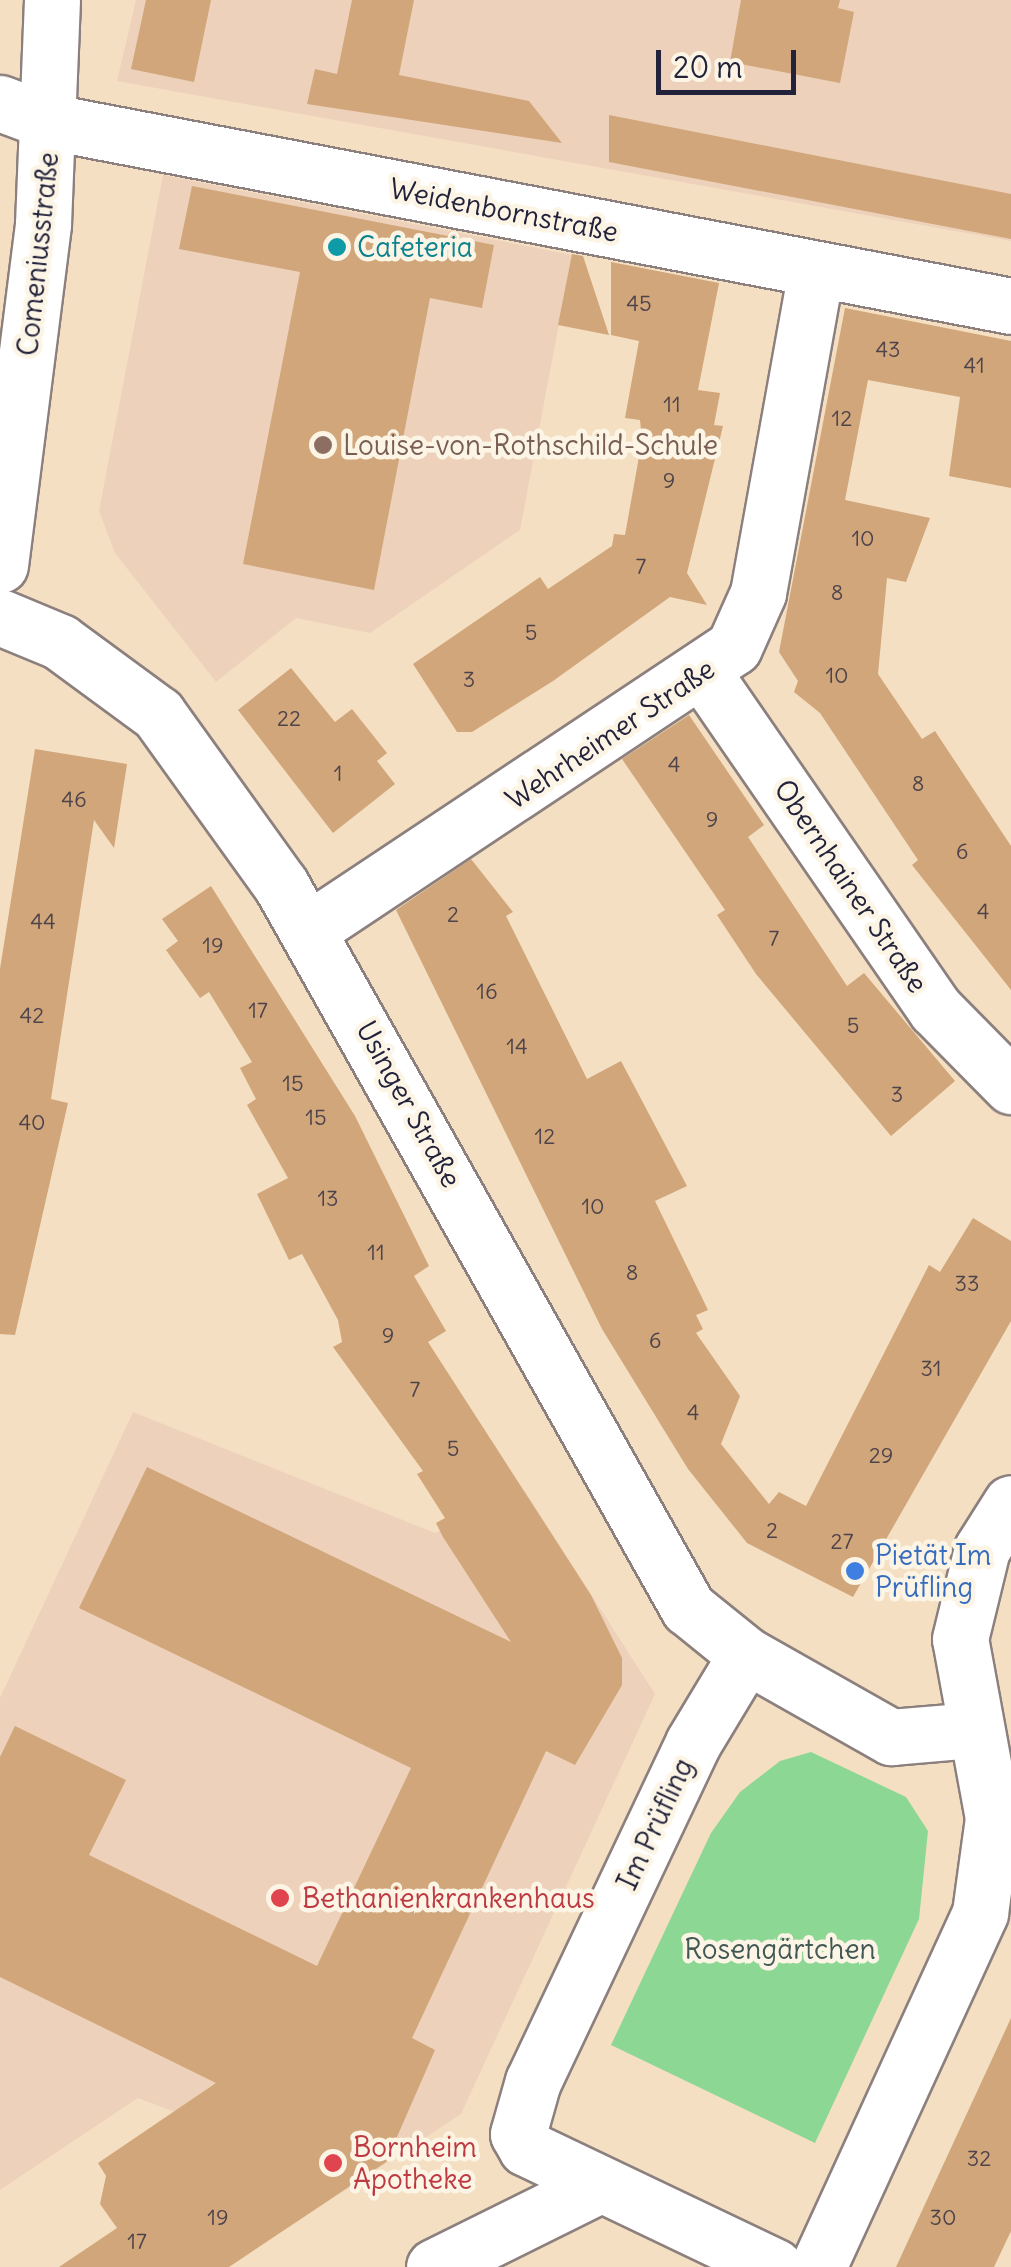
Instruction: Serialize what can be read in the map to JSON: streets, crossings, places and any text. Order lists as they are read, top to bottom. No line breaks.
{"streets":{"street":["Weidenbornstraße","Comeniusstraße","Wehrheimer Straße","Obernhainer Straße","Usinger Straße","Im Prüfling"]},"crossings":[["Weidenbornstraße","Comeniusstraße"],["Weidenbornstraße","Wehrheimer Straße"],["Wehrheimer Straße","Obernhainer Straße"],["Wehrheimer Straße","Usinger Straße"],["Usinger Straße","Im Prüfling"]],"parks":["Rosengärtchen"],"places":["Cafeteria","Louise-von-Rothschild-Schule","Pietät Im Prüfling","Bethanienkrankenhaus","Bornheim Apotheke"],"house_numbers":["45","43","41","11","12","9","10","7","8","5","10","3","22","4","1","8","46","9","6","4","2","44","7","19","16","17","42","5","14","15","3","15","40","12","13","10","11","8","33","9","6","31","7","4","5","29","2","27","32","19","30","17"],"scale_bar":"20 m"}
